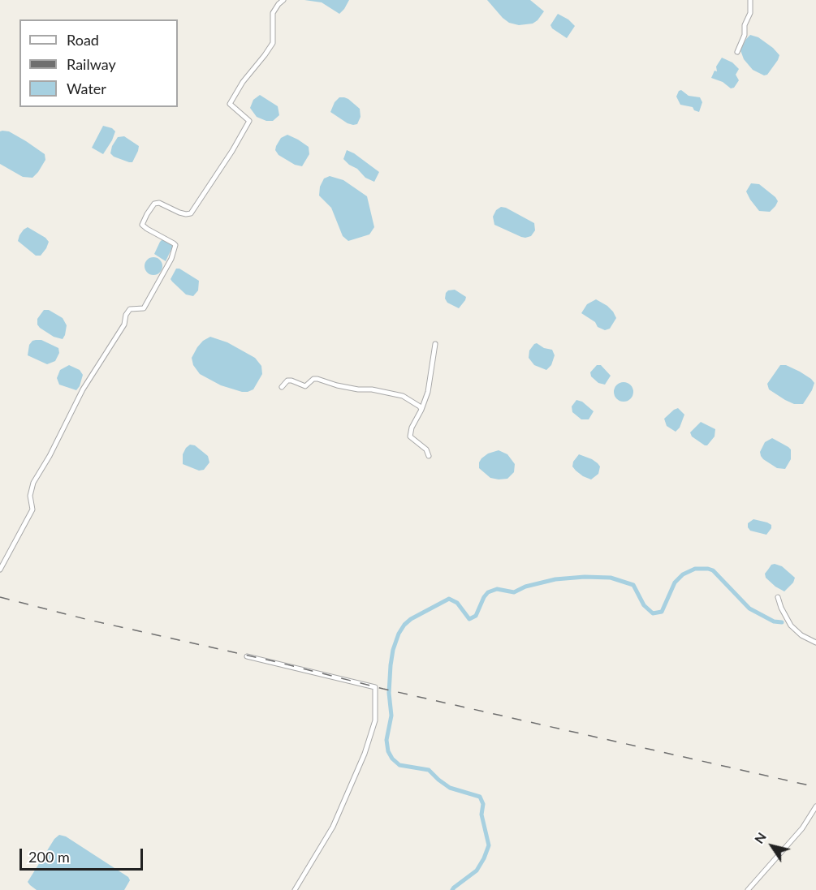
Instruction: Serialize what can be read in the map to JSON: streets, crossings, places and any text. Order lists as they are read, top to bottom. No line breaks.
{"legend":["Road","Railway","Water"],"scale_bar":"200 m","north":"top left"}
